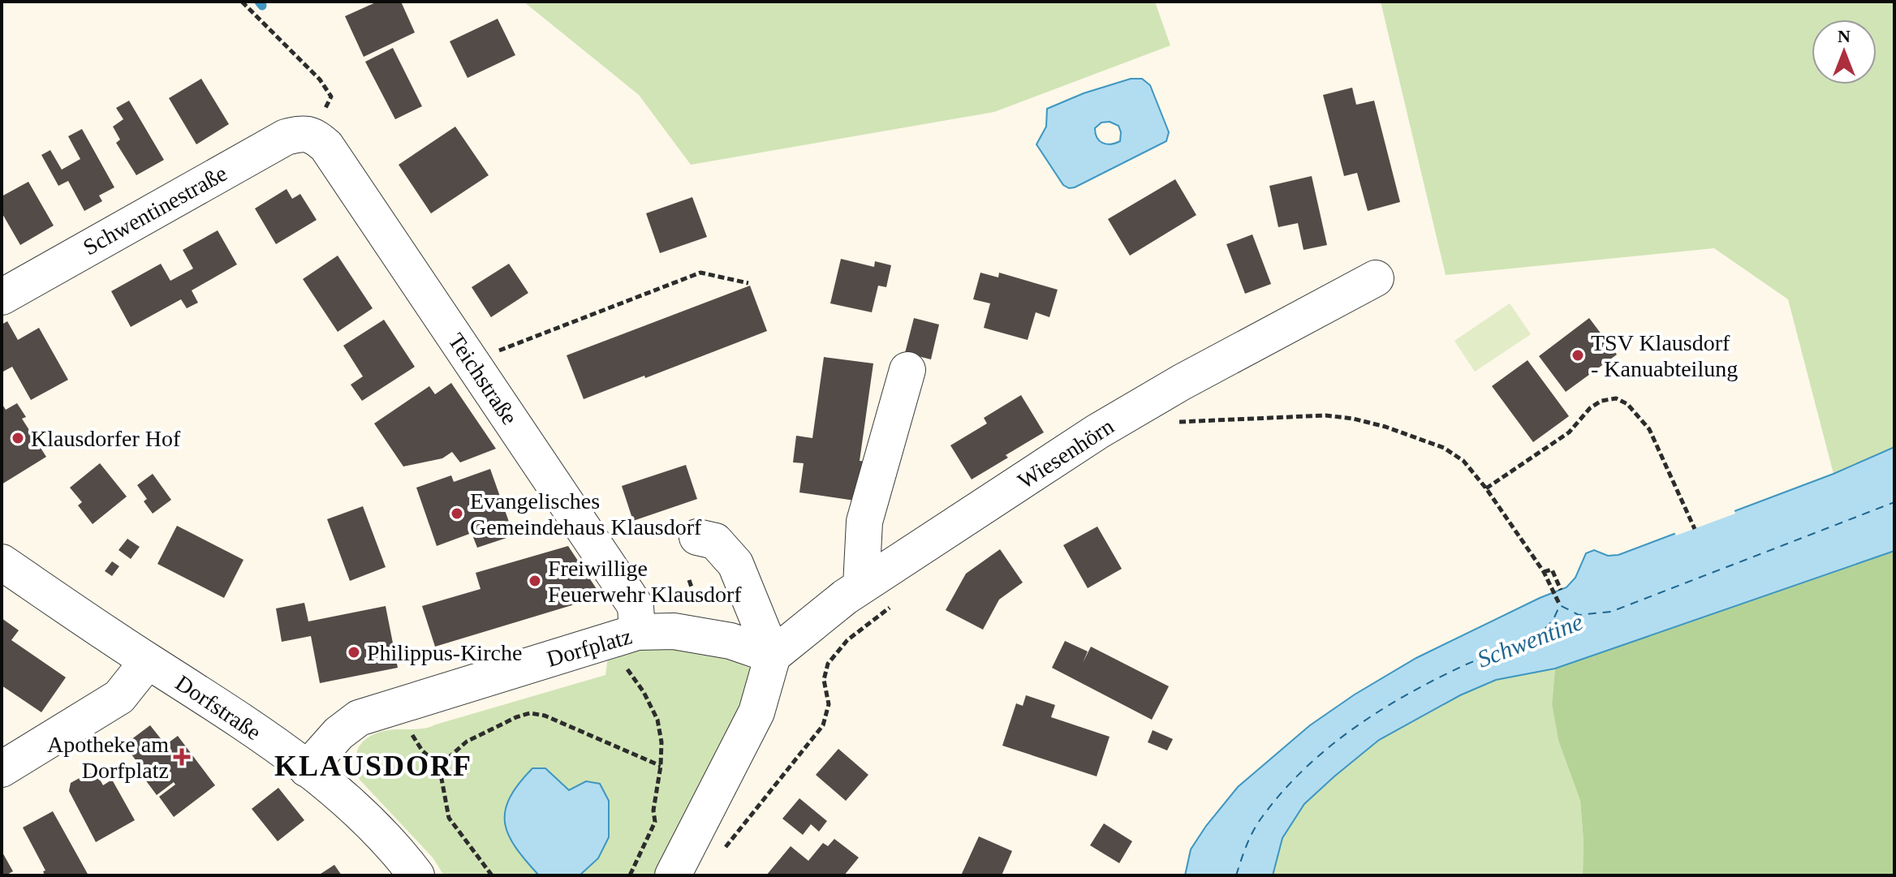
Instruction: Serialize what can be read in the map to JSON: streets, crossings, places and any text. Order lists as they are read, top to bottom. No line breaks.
{"streets":{"street":["Schwentinestraße","Teichstraße","Wiesenhörn","Dorfplatz","Dorfstraße"]},"crossings":[["Schwentinestraße","Teichstraße"],["Teichstraße","Dorfplatz"],["Wiesenhörn","Dorfplatz"],["Dorfplatz","Dorfstraße"]],"districts":["KLAUSDORF"],"water":["Schwentine"],"places":{"other":["TSV Klausdorf - Kanuabteilung","Klausdorfer Hof","Evangelisches Gemeindehaus Klausdorf","Freiwillige Feuerwehr Klausdorf","Philippus-Kirche"],"health":["Apotheke am Dorfplatz"]},"north":"top"}
